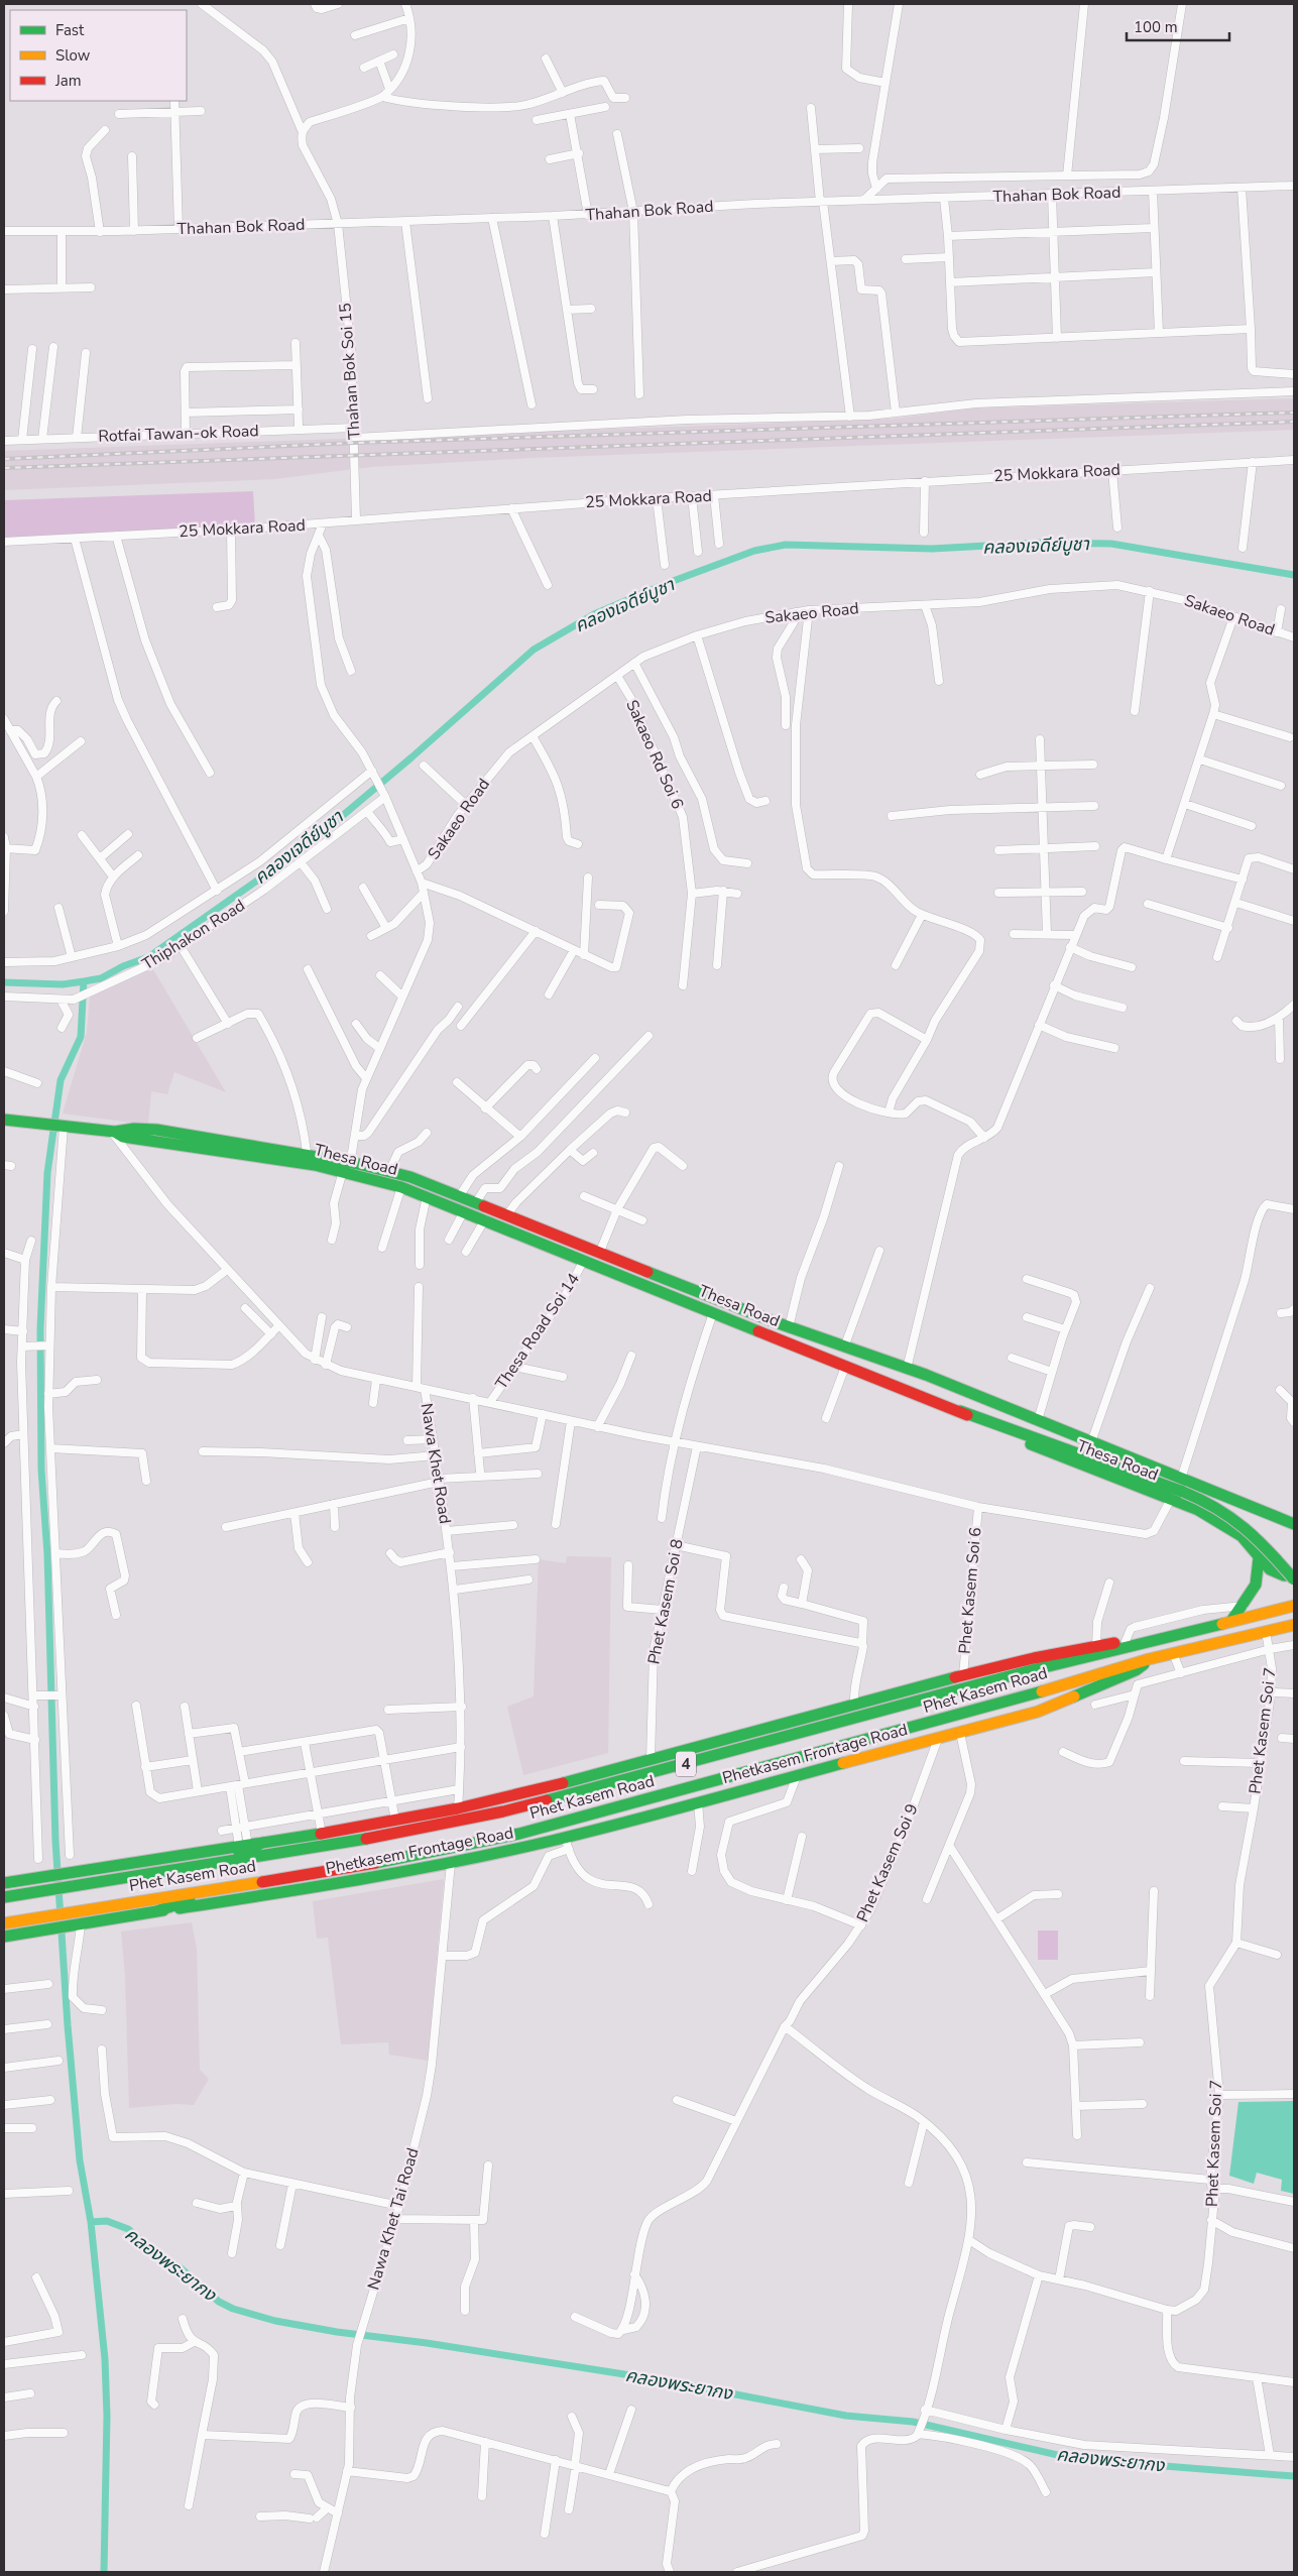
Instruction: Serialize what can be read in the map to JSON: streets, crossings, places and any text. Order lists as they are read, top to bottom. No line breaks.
{"streets":{"main road":["Thesa Road","Phet Kasem Road","Phetkasem Frontage Road","4"],"street":["Thahan Bok Road","Thahan Bok Soi 15","Rotfai Tawan-ok Road","25 Mokkara Road","Sakaeo Road","Sakaeo Rd Soi 6","Thiphakon Road","Thesa Road Soi 14","Nawa Khet Road","Phet Kasem Soi 6","Phet Kasem Soi 8","Phet Kasem Soi 7","Phet Kasem Soi 9","Nawa Khet Tai Road"]},"crossings":[["Thahan Bok Road","Thahan Bok Soi 15"],["Thahan Bok Soi 15","Rotfai Tawan-ok Road"],["Thahan Bok Soi 15","25 Mokkara Road"],["25 Mokkara Road","Sakaeo Road"],["Sakaeo Road","Sakaeo Rd Soi 6"],["Sakaeo Road","Thiphakon Road"],["Sakaeo Road","Thesa Road"],["Thesa Road","Thesa Road Soi 14"],["Thesa Road","Nawa Khet Road"],["Nawa Khet Road","4"],["Phet Kasem Soi 6","4"],["Phet Kasem Soi 8","4"],["Phet Kasem Road","Phet Kasem Soi 7"],["Phet Kasem Road","Phetkasem Frontage Road"],["Phet Kasem Road","4"],["Phetkasem Frontage Road","Phet Kasem Soi 9"],["Phetkasem Frontage Road","Nawa Khet Tai Road"]],"water":["คลองเจดีย์บูชา","คลองพระยากง"],"legend":["Fast","Slow","Jam"],"scale_bar":"100 m"}
